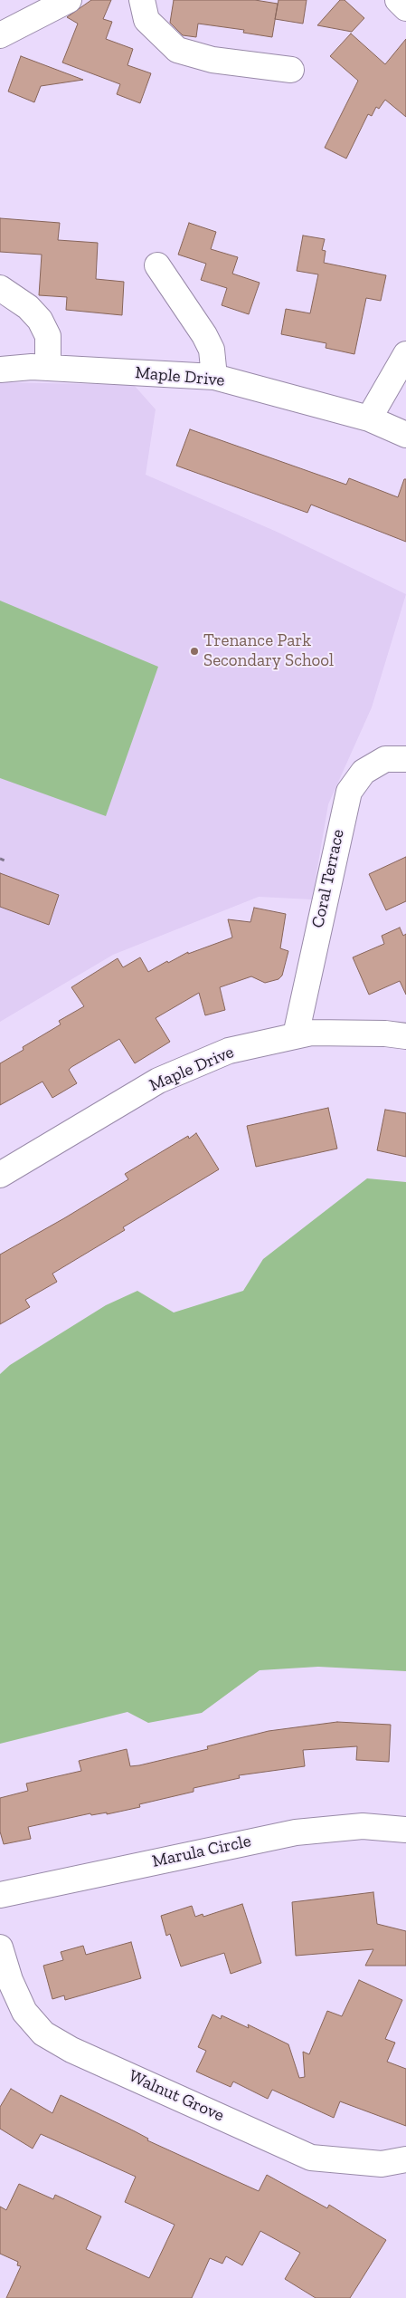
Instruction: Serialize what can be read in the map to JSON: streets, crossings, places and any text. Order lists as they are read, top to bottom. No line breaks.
{"streets":{"street":["Maple Drive","Coral Terrace","Marula Circle","Walnut Grove"]},"crossings":[["Maple Drive","Coral Terrace"]],"places":["Trenance Park Secondary School"]}
